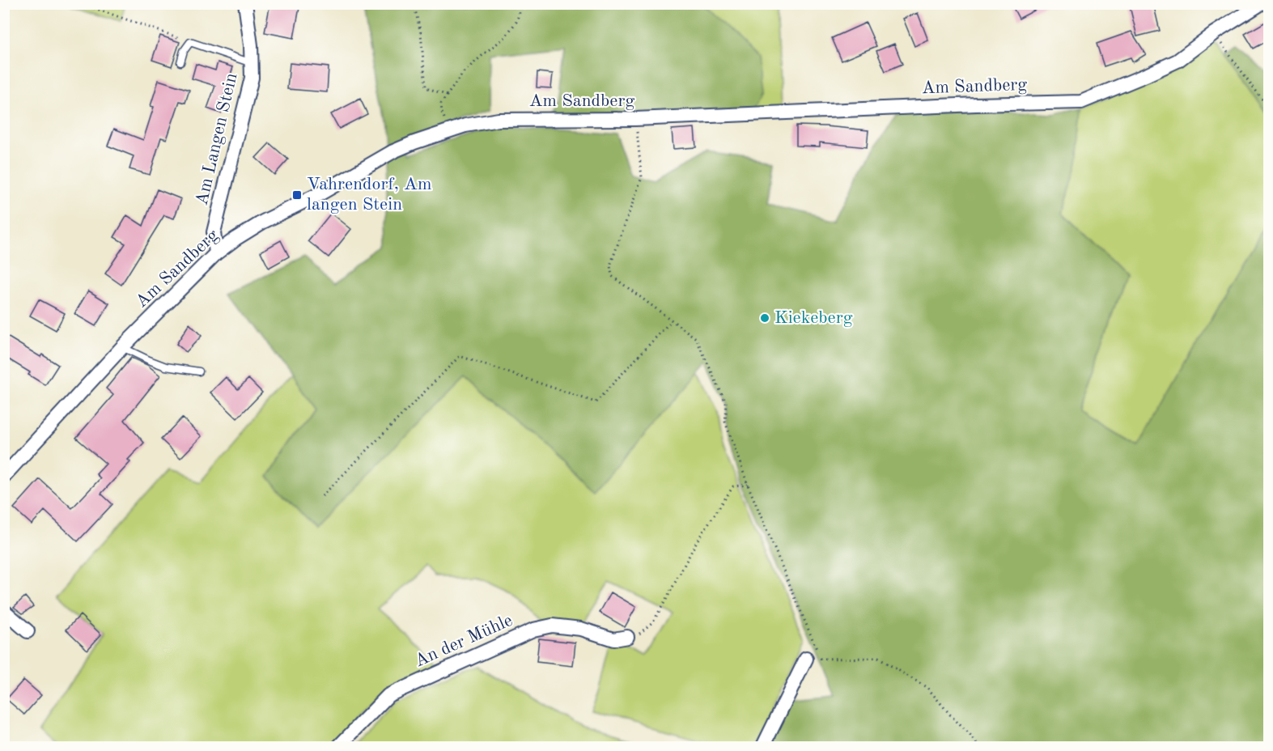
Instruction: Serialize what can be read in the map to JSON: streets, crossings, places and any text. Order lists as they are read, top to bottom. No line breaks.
{"streets":{"street":["Am Sandberg","Am Langen Stein","An der Mühle"]},"crossings":[["Am Sandberg","Am Langen Stein"]],"places":{"transit":["Vahrendorf, Am langen Stein"],"other":["Kiekeberg"]}}
